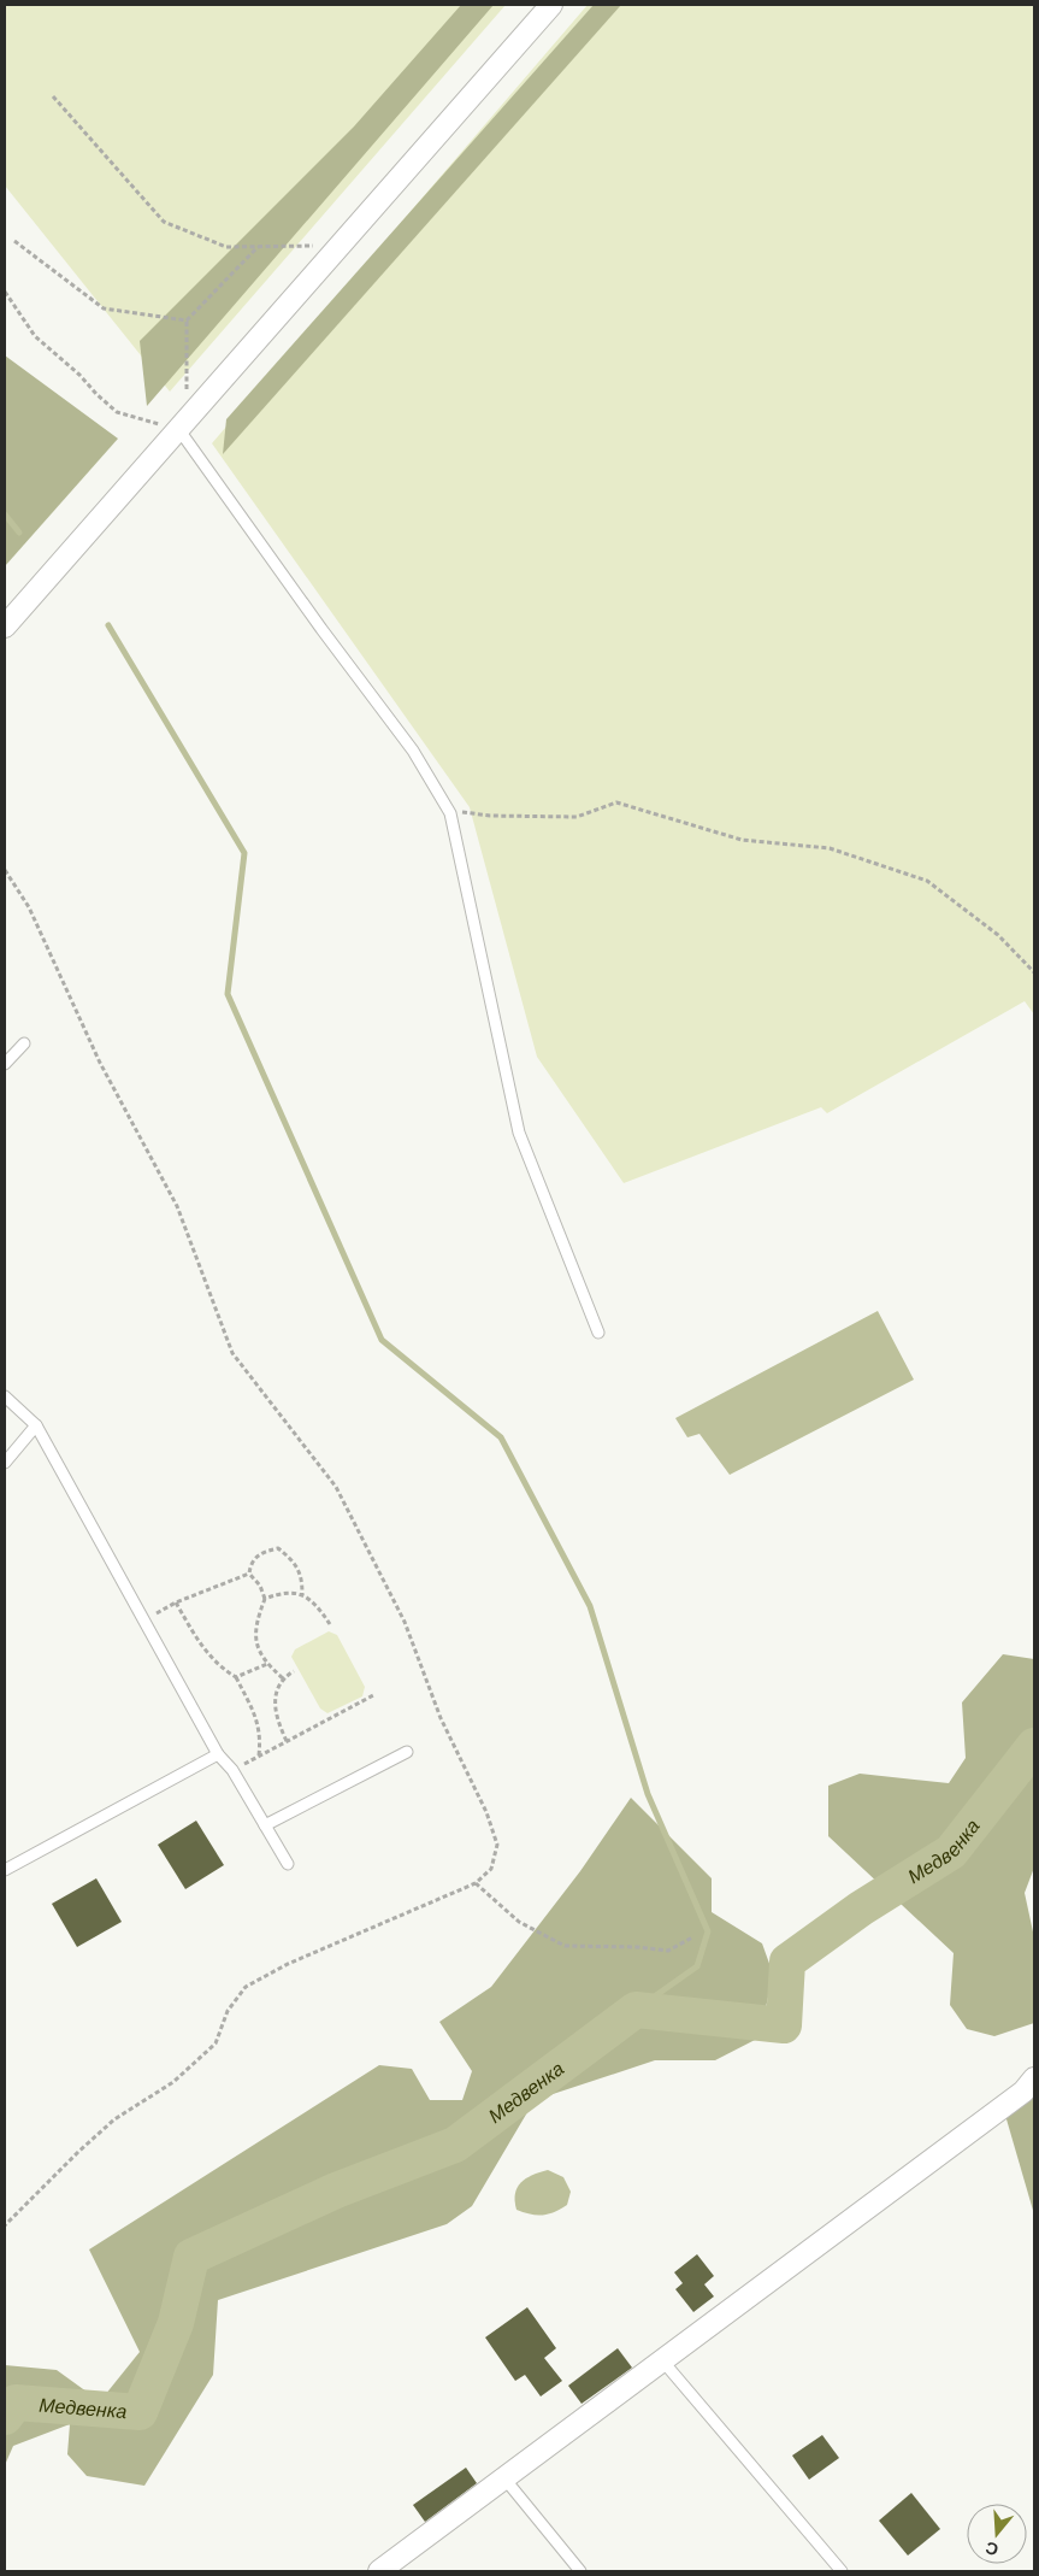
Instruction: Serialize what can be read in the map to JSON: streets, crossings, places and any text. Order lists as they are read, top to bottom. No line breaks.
{"water":["Медвенка"],"north":"bottom"}
